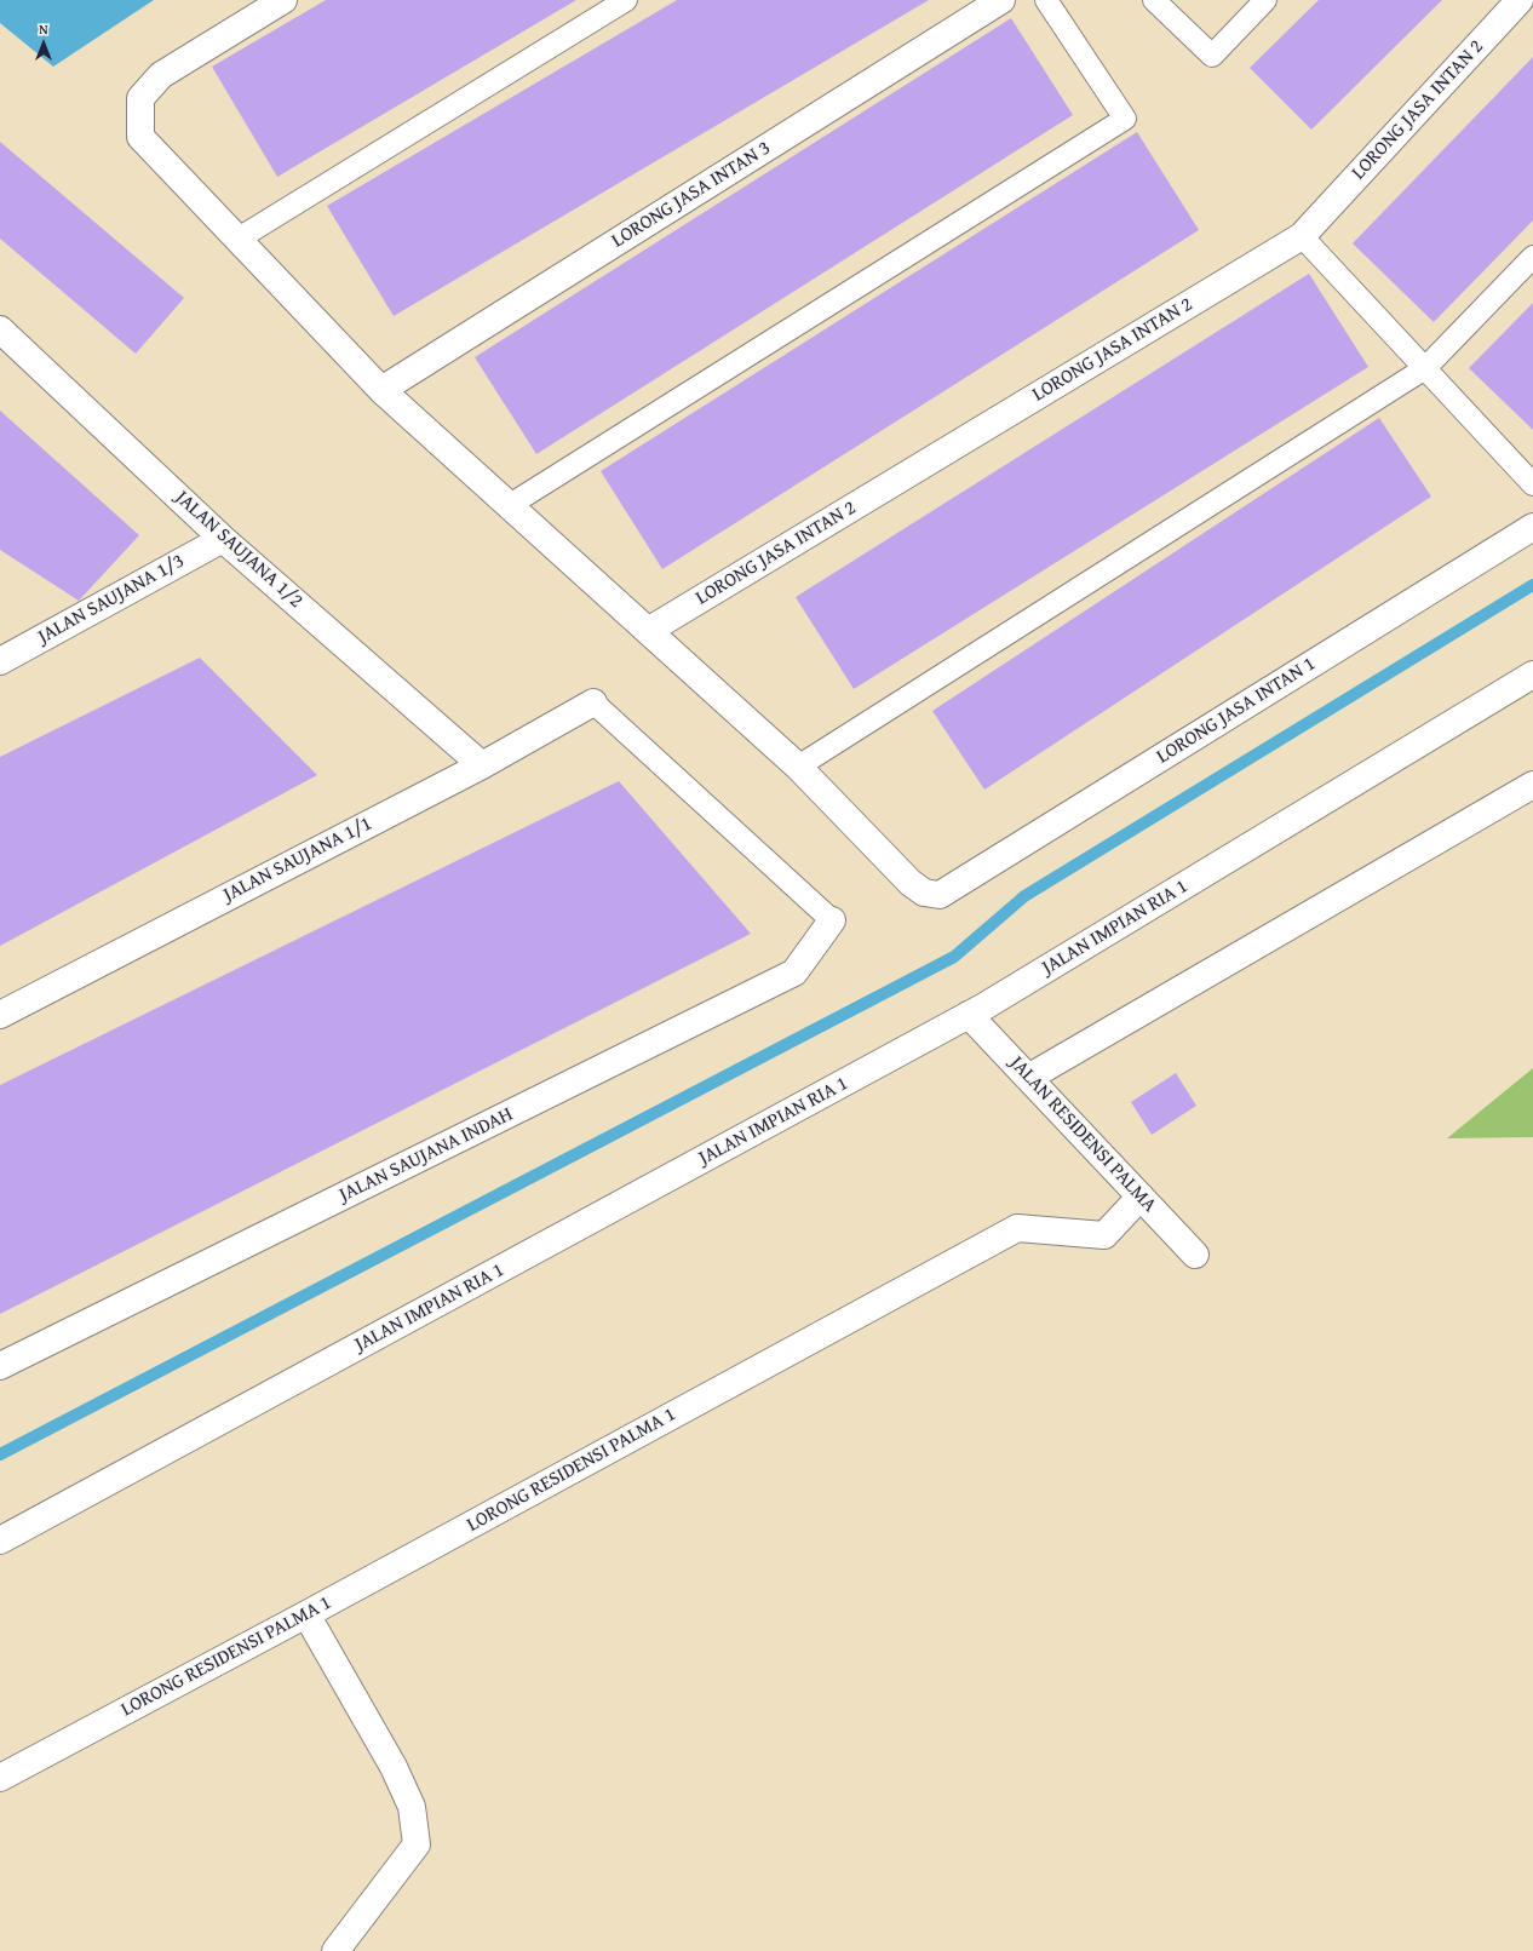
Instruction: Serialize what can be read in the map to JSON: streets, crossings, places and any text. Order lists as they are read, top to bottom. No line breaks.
{"streets":{"street":["LORONG JASA INTAN 2","LORONG JASA INTAN 3","JALAN SAUJANA 1/2","JALAN SAUJANA 1/3","LORONG JASA INTAN 1","JALAN SAUJANA 1/1","JALAN IMPIAN RIA 1","JALAN RESIDENSI PALMA","JALAN SAUJANA INDAH","LORONG RESIDENSI PALMA 1"]},"crossings":[["JALAN SAUJANA 1/2","JALAN SAUJANA 1/3"],["JALAN SAUJANA 1/2","JALAN SAUJANA 1/1"],["JALAN IMPIAN RIA 1","JALAN RESIDENSI PALMA"],["JALAN RESIDENSI PALMA","LORONG RESIDENSI PALMA 1"]],"north":"top"}
